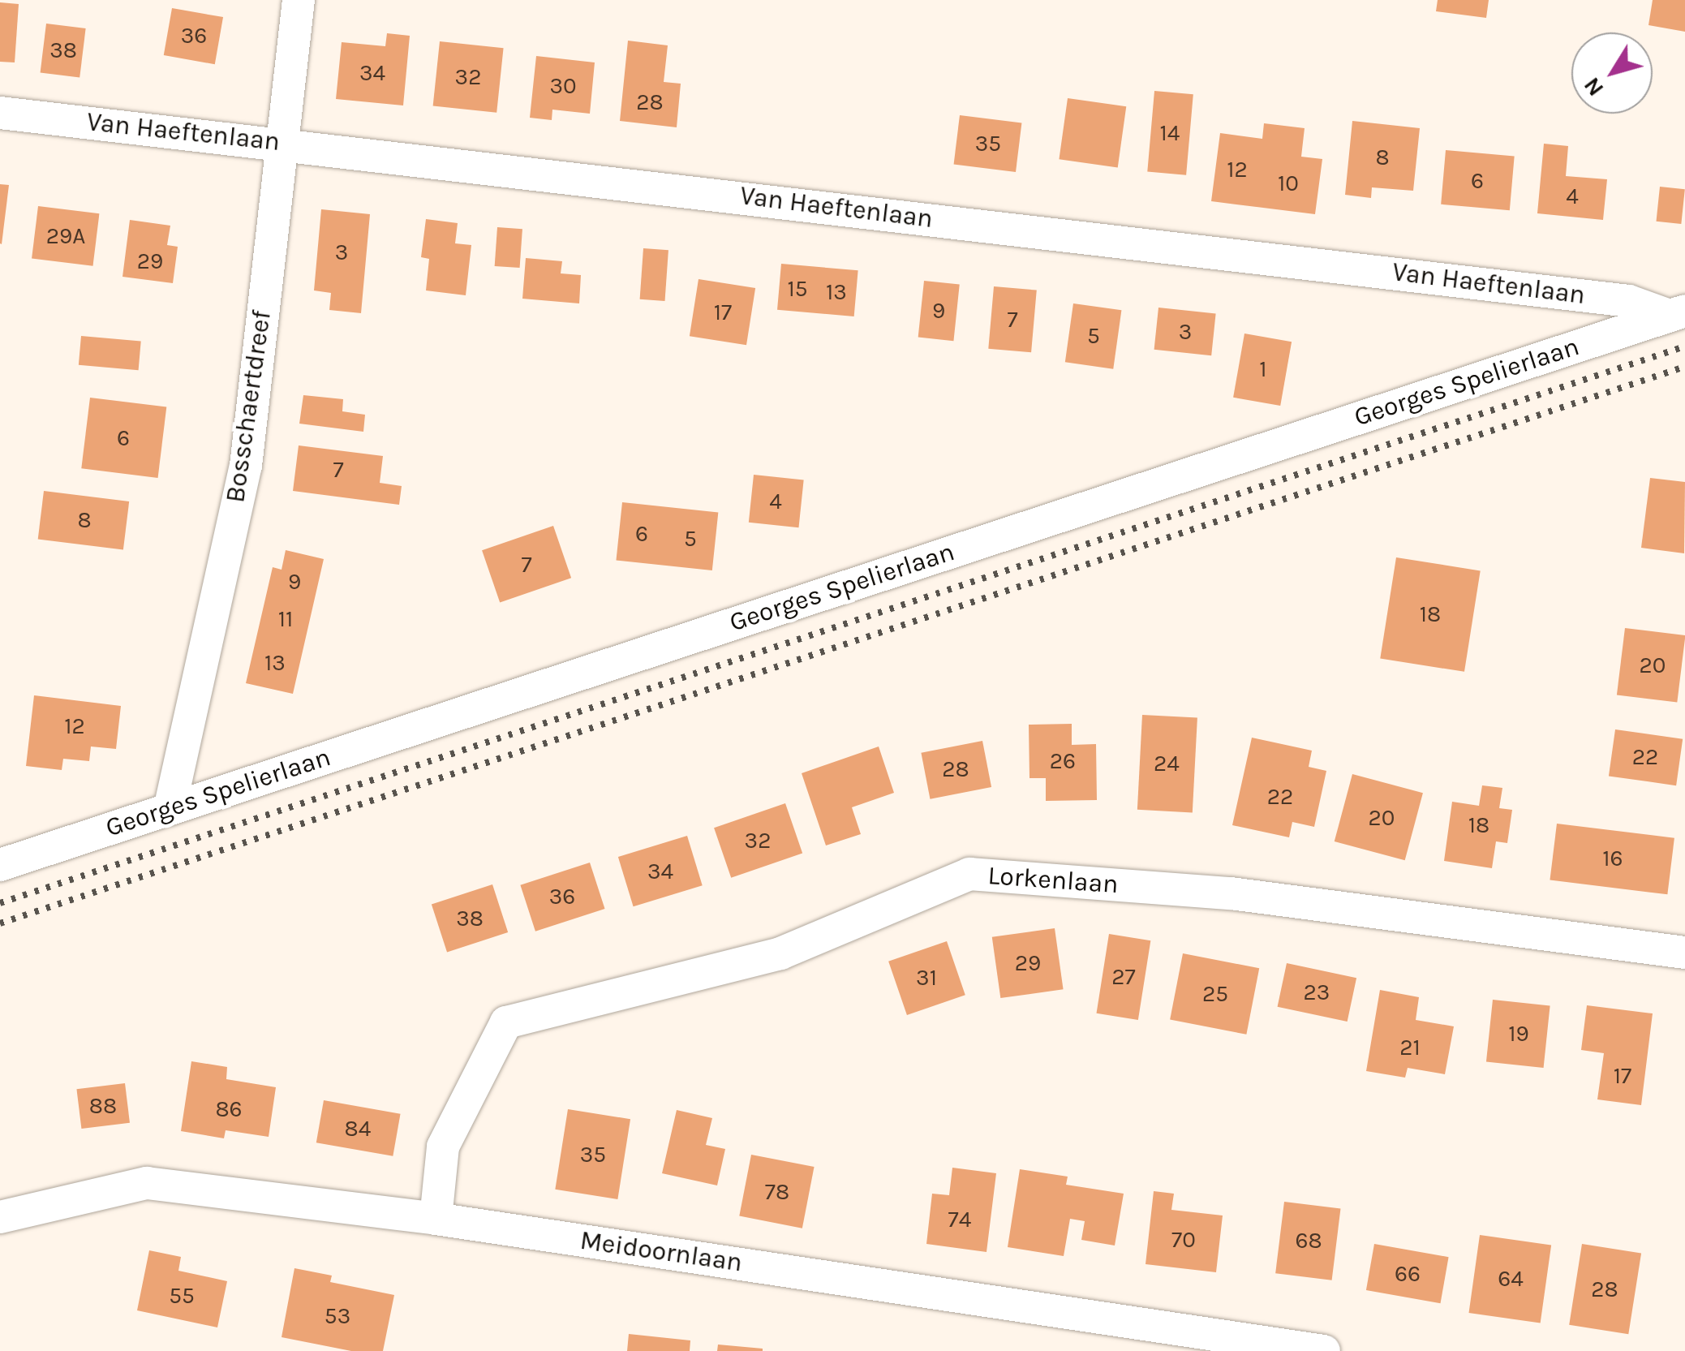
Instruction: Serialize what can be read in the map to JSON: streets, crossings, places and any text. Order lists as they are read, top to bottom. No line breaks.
{"streets":{"street":["Van Haeftenlaan","Georges Spelierlaan","Bosschaertdreef","Lorkenlaan","Meidoornlaan"]},"crossings":[["Van Haeftenlaan","Georges Spelierlaan"],["Van Haeftenlaan","Bosschaertdreef"],["Georges Spelierlaan","Bosschaertdreef"],["Lorkenlaan","Meidoornlaan"]],"house_numbers":["36","38","34","32","30","28","14","35","8","12","6","10","4","29A","3","29","15","13","9","17","7","3","5","1","6","7","4","8","6","5","7","9","18","11","13","20","12","22","26","24","28","22","20","18","32","16","34","36","38","29","27","31","23","25","19","21","17","88","86","84","35","78","74","70","68","66","64","28","55","53"],"north":"bottom left"}
